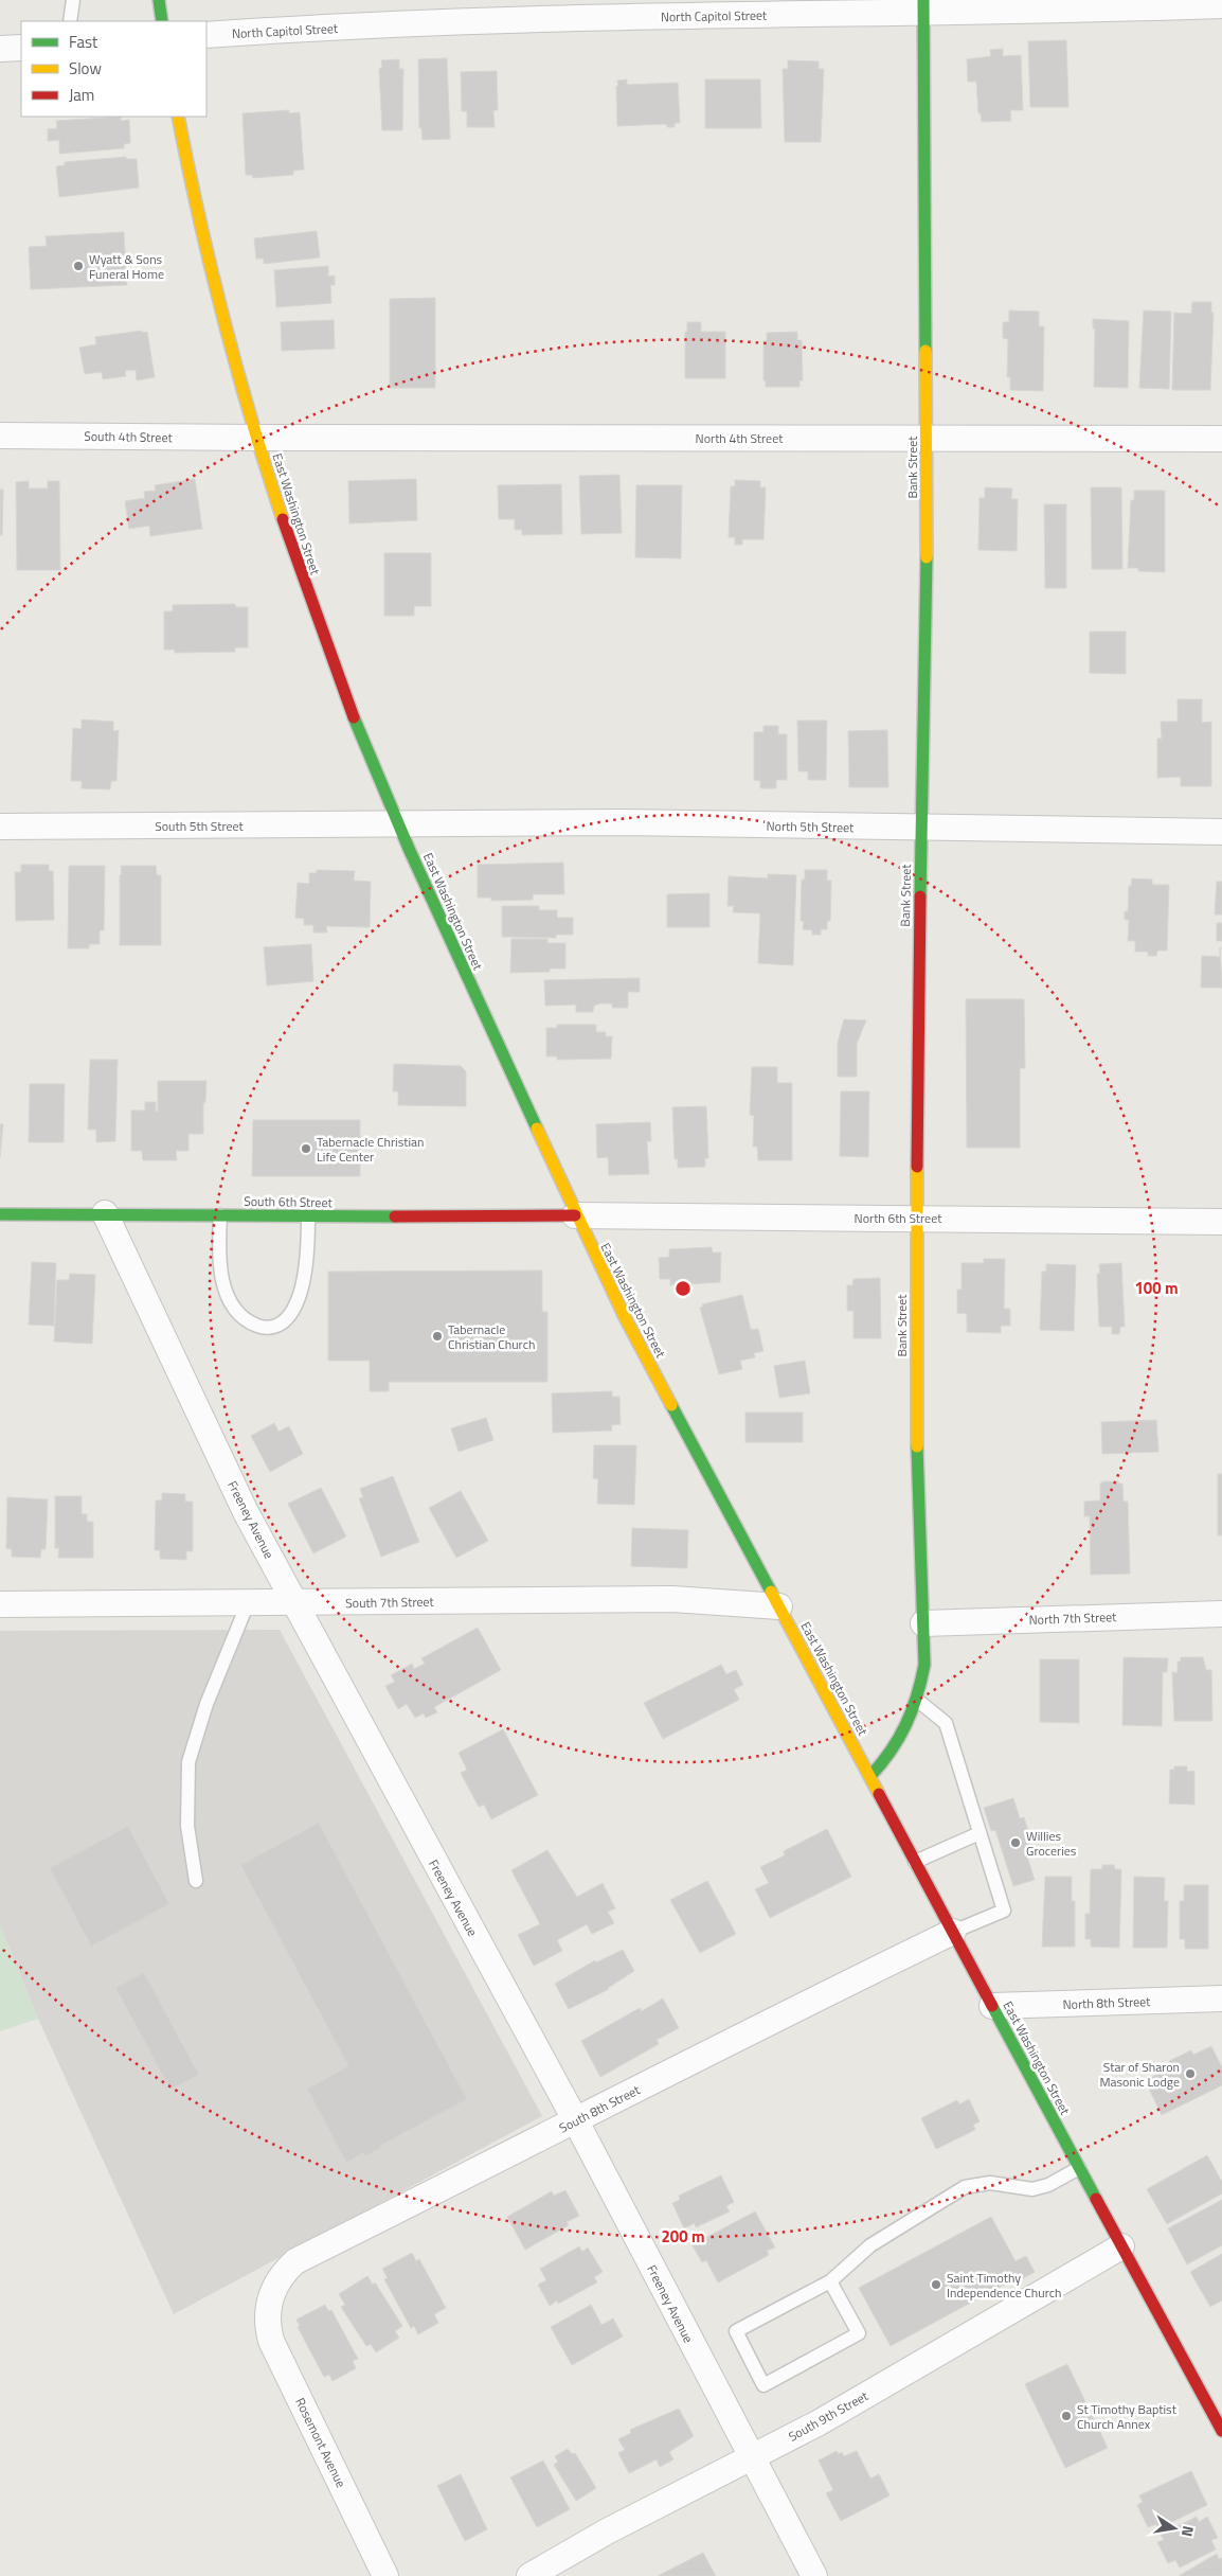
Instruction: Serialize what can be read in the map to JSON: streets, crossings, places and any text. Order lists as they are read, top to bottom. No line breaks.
{"streets":{"main road":["Bank Street","East Washington Street","South 6th Street"],"street":["North Capitol Street","South 4th Street","North 4th Street","South 5th Street","North 5th Street","North 6th Street","Freeney Avenue","South 7th Street","North 7th Street","North 8th Street","South 8th Street","South 9th Street","Rosemont Avenue"]},"crossings":[["North Capitol Street","Bank Street"],["South 4th Street","North 4th Street"],["South 4th Street","East Washington Street"],["North 4th Street","Bank Street"],["North 4th Street","East Washington Street"],["Bank Street","East Washington Street"],["Bank Street","North 5th Street"],["Bank Street","North 6th Street"],["Bank Street","North 7th Street"],["East Washington Street","South 5th Street"],["East Washington Street","North 5th Street"],["East Washington Street","South 6th Street"],["East Washington Street","North 6th Street"],["East Washington Street","South 7th Street"],["East Washington Street","North 8th Street"],["East Washington Street","South 8th Street"],["East Washington Street","South 9th Street"],["South 5th Street","North 5th Street"],["South 6th Street","North 6th Street"],["South 6th Street","Freeney Avenue"],["Freeney Avenue","South 7th Street"],["Freeney Avenue","South 8th Street"],["Freeney Avenue","South 9th Street"],["South 8th Street","Rosemont Avenue"]],"places":["Wyatt & Sons Funeral Home","Tabernacle Christian Life Center","Tabernacle Christian Church","Willies Groceries","Star of Sharon Masonic Lodge","Saint Timothy Independence Church","St Timothy Baptist Church Annex"],"legend":["Fast","Slow","Jam"],"north":"right","rings":["100 m","200 m"]}
